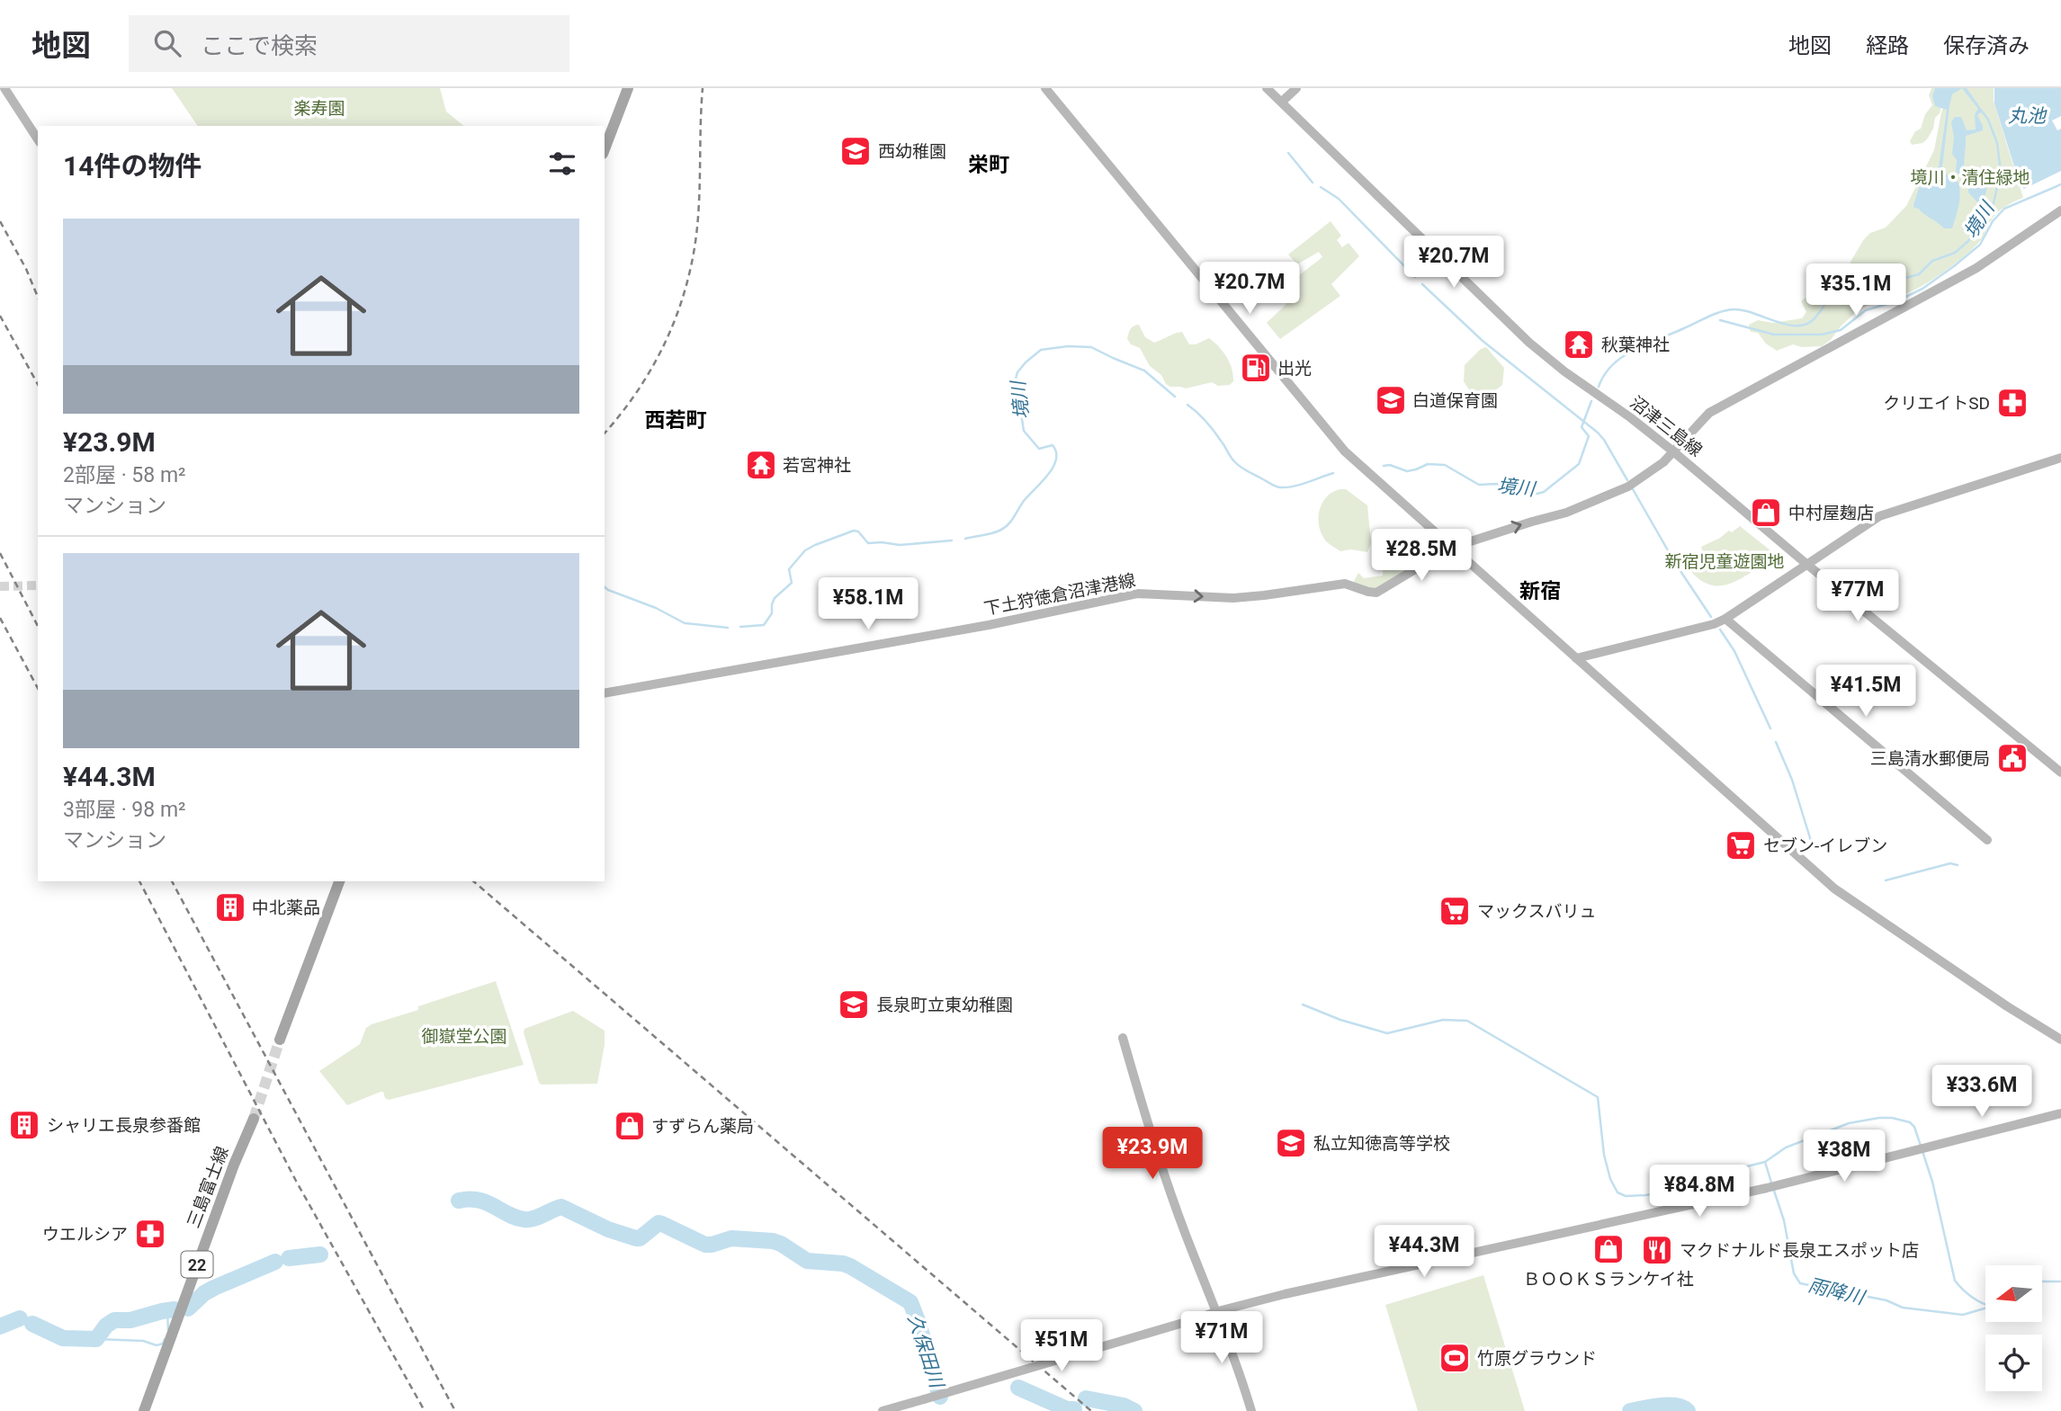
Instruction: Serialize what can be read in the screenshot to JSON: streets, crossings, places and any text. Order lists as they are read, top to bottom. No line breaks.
{"streets":{"main road":["三島富士線","22"],"street":["沼津三島線","下土狩徳倉沼津港線"]},"crossings":[["沼津三島線","下土狩徳倉沼津港線"]],"one_way":["下土狩徳倉沼津港線"],"districts":["栄町","西若町","新宿"],"water":["丸池","境川","雨降川","久保田川"],"parks":["楽寿園","境川・清住緑地","新宿児童遊園地","御嶽堂公園"],"places":{"school or university":["西幼稚園","白道保育園","長泉町立東幼稚園","私立知徳高等学校"],"temple":["秋葉神社","若宮神社"],"fuel station":["出光"],"pharmacy":["クリエイトSD","ウエルシア"],"shop":["中村屋麹店","すずらん薬局","ＢＯＯＫＳランケイ社"],"public building":["三島清水郵便局"],"supermarket":["セブン-イレブン","マックスバリュ"],"building":["中北薬品","シャリエ長泉参番館"],"restaurant":["マクドナルド長泉エスポット店"],"sports":["竹原グラウンド"]},"north":"left","page":{"header":"地図","search":"ここで検索","nav":["地図","経路","保存済み"],"heading":"14件の物件","list":[{"name":"¥23.9M","note":"2部屋 · 58 m² · マンション"},{"name":"¥44.3M","note":"3部屋 · 98 m² · マンション"}],"price":["¥20.7M","¥20.7M","¥35.1M","¥28.5M","¥77M","¥58.1M","¥41.5M","¥33.6M","¥23.9M","¥38M","¥84.8M","¥44.3M","¥71M","¥51M"]}}
